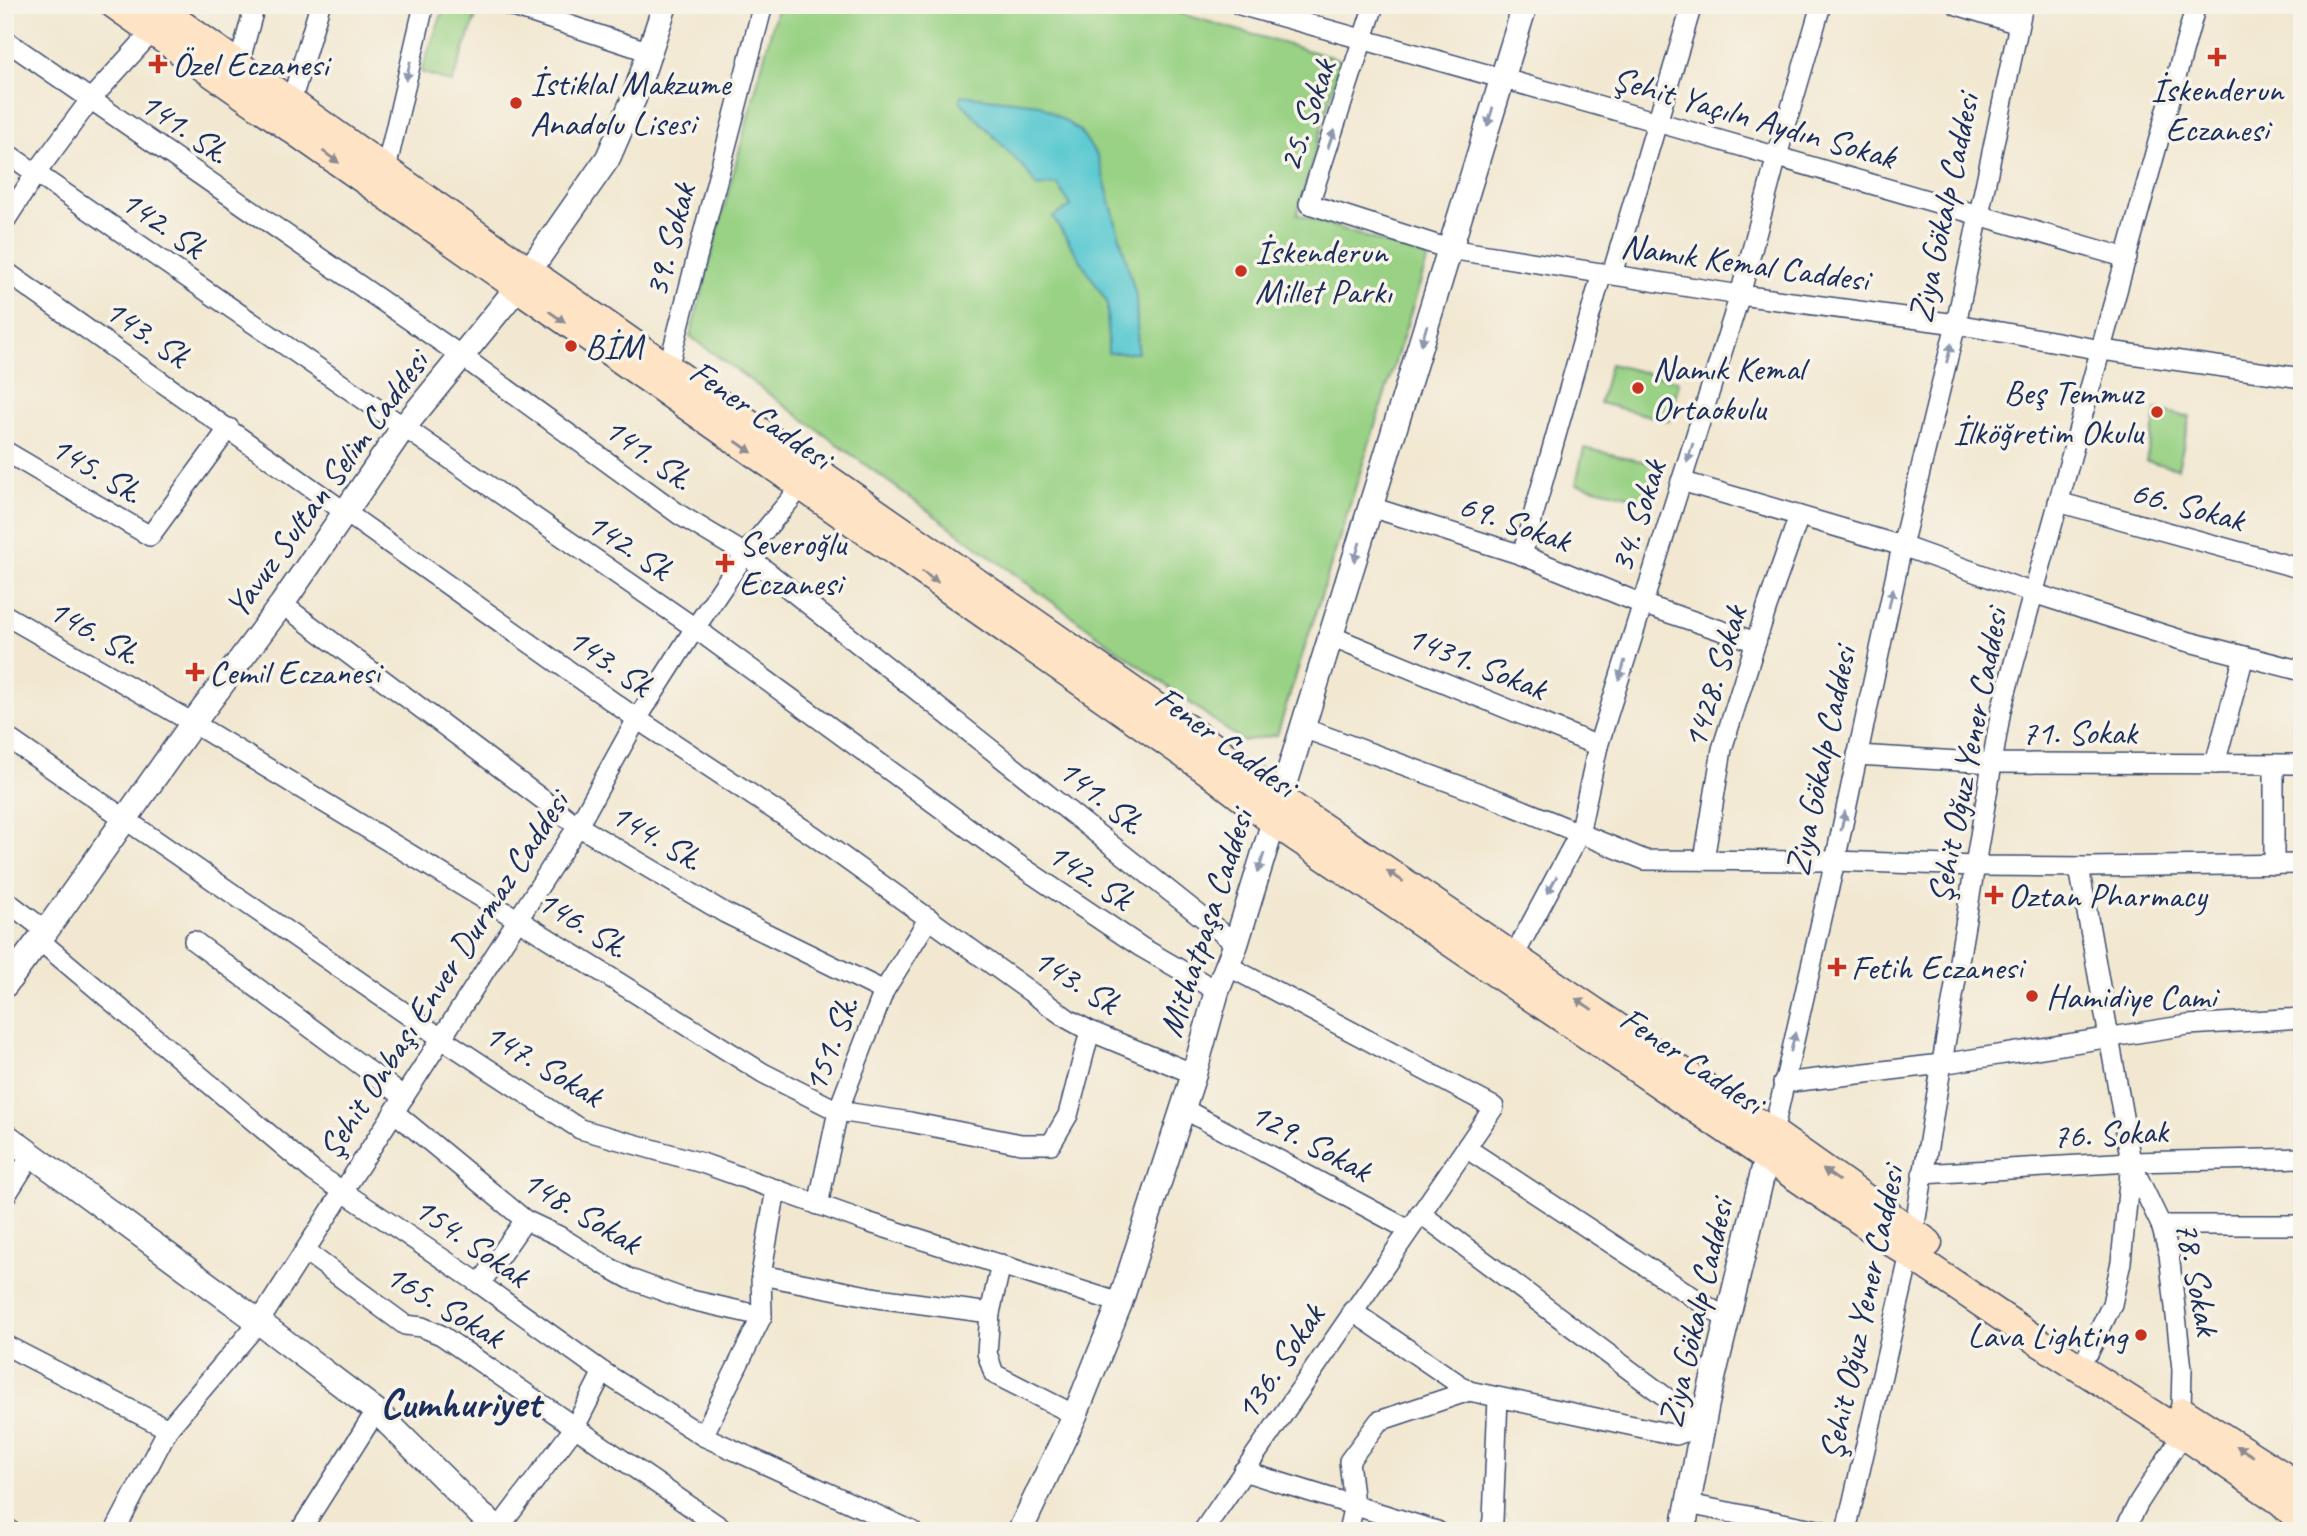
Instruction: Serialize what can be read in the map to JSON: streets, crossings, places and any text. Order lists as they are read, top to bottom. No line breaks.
{"streets":{"main road":["Fener Caddesi"],"street":["25. Sokak","Şehit Yaçıln Aydın Sokak","141. Sk.","Ziya Gökalp Caddesi","142. Sk","39. Sokak","Namık Kemal Caddesi","143. Sk","145. Sk.","Yavuz Sultan Selim Caddesi","66. Sokak","34. Sokak","69. Sokak","146. Sk.","1431. Sokak","1428. Sokak","71. Sokak","Şehit Oğuz Yener Caddesi","144. Sk.","Mithatpaşa Caddesi","Şehit Onbaşı Enver Durmaz Caddesi","151. Sk.","147. Sokak","76. Sokak","129. Sokak","148. Sokak","154. Sokak","78. Sokak","165. Sokak","136. Sokak"]},"crossings":[["25. Sokak","Şehit Yaçıln Aydın Sokak"],["25. Sokak","Namık Kemal Caddesi"],["Şehit Yaçıln Aydın Sokak","Ziya Gökalp Caddesi"],["Şehit Yaçıln Aydın Sokak","34. Sokak"],["Şehit Yaçıln Aydın Sokak","Şehit Oğuz Yener Caddesi"],["Şehit Yaçıln Aydın Sokak","Mithatpaşa Caddesi"],["141. Sk.","Yavuz Sultan Selim Caddesi"],["141. Sk.","Mithatpaşa Caddesi"],["141. Sk.","Şehit Onbaşı Enver Durmaz Caddesi"],["141. Sk.","136. Sokak"],["Ziya Gökalp Caddesi","Namık Kemal Caddesi"],["Ziya Gökalp Caddesi","Fener Caddesi"],["Ziya Gökalp Caddesi","71. Sokak"],["142. Sk","Yavuz Sultan Selim Caddesi"],["142. Sk","Mithatpaşa Caddesi"],["142. Sk","Şehit Onbaşı Enver Durmaz Caddesi"],["39. Sokak","Fener Caddesi"],["Namık Kemal Caddesi","34. Sokak"],["Namık Kemal Caddesi","Şehit Oğuz Yener Caddesi"],["Namık Kemal Caddesi","Mithatpaşa Caddesi"],["143. Sk","145. Sk."],["143. Sk","Yavuz Sultan Selim Caddesi"],["143. Sk","146. Sk."],["143. Sk","Mithatpaşa Caddesi"],["143. Sk","Şehit Onbaşı Enver Durmaz Caddesi"],["143. Sk","151. Sk."],["Fener Caddesi","Yavuz Sultan Selim Caddesi"],["Fener Caddesi","34. Sokak"],["Fener Caddesi","Şehit Oğuz Yener Caddesi"],["Fener Caddesi","Mithatpaşa Caddesi"],["Fener Caddesi","Şehit Onbaşı Enver Durmaz Caddesi"],["Fener Caddesi","78. Sokak"],["Yavuz Sultan Selim Caddesi","146. Sk."],["Yavuz Sultan Selim Caddesi","144. Sk."],["Yavuz Sultan Selim Caddesi","147. Sokak"],["Yavuz Sultan Selim Caddesi","154. Sokak"],["66. Sokak","Şehit Oğuz Yener Caddesi"],["34. Sokak","69. Sokak"],["34. Sokak","1431. Sokak"],["69. Sokak","1428. Sokak"],["69. Sokak","Mithatpaşa Caddesi"],["146. Sk.","Şehit Onbaşı Enver Durmaz Caddesi"],["146. Sk.","151. Sk."],["1431. Sokak","Mithatpaşa Caddesi"],["71. Sokak","Şehit Oğuz Yener Caddesi"],["Şehit Oğuz Yener Caddesi","76. Sokak"],["144. Sk.","Şehit Onbaşı Enver Durmaz Caddesi"],["144. Sk.","151. Sk."],["Mithatpaşa Caddesi","147. Sokak"],["Mithatpaşa Caddesi","129. Sokak"],["Şehit Onbaşı Enver Durmaz Caddesi","147. Sokak"],["Şehit Onbaşı Enver Durmaz Caddesi","148. Sokak"],["Şehit Onbaşı Enver Durmaz Caddesi","154. Sokak"],["Şehit Onbaşı Enver Durmaz Caddesi","165. Sokak"],["151. Sk.","147. Sokak"],["76. Sokak","78. Sokak"],["129. Sokak","136. Sokak"]],"one_way":["25. Sokak","Ziya Gökalp Caddesi"],"districts":["Cumhuriyet"],"places":{"health":["İskenderun Eczanesi","Özel Eczanesi","Severoğlu Eczanesi","Cemil Eczanesi","Oztan Pharmacy","Fetih Eczanesi"],"other":["İstiklal Makzume Anadolu Lisesi","İskenderun Millet Parkı","BİM","Namık Kemal Ortaokulu","Beş Temmuz İlköğretim Okulu","Hamidiye Cami","Lava Lighting"]}}
